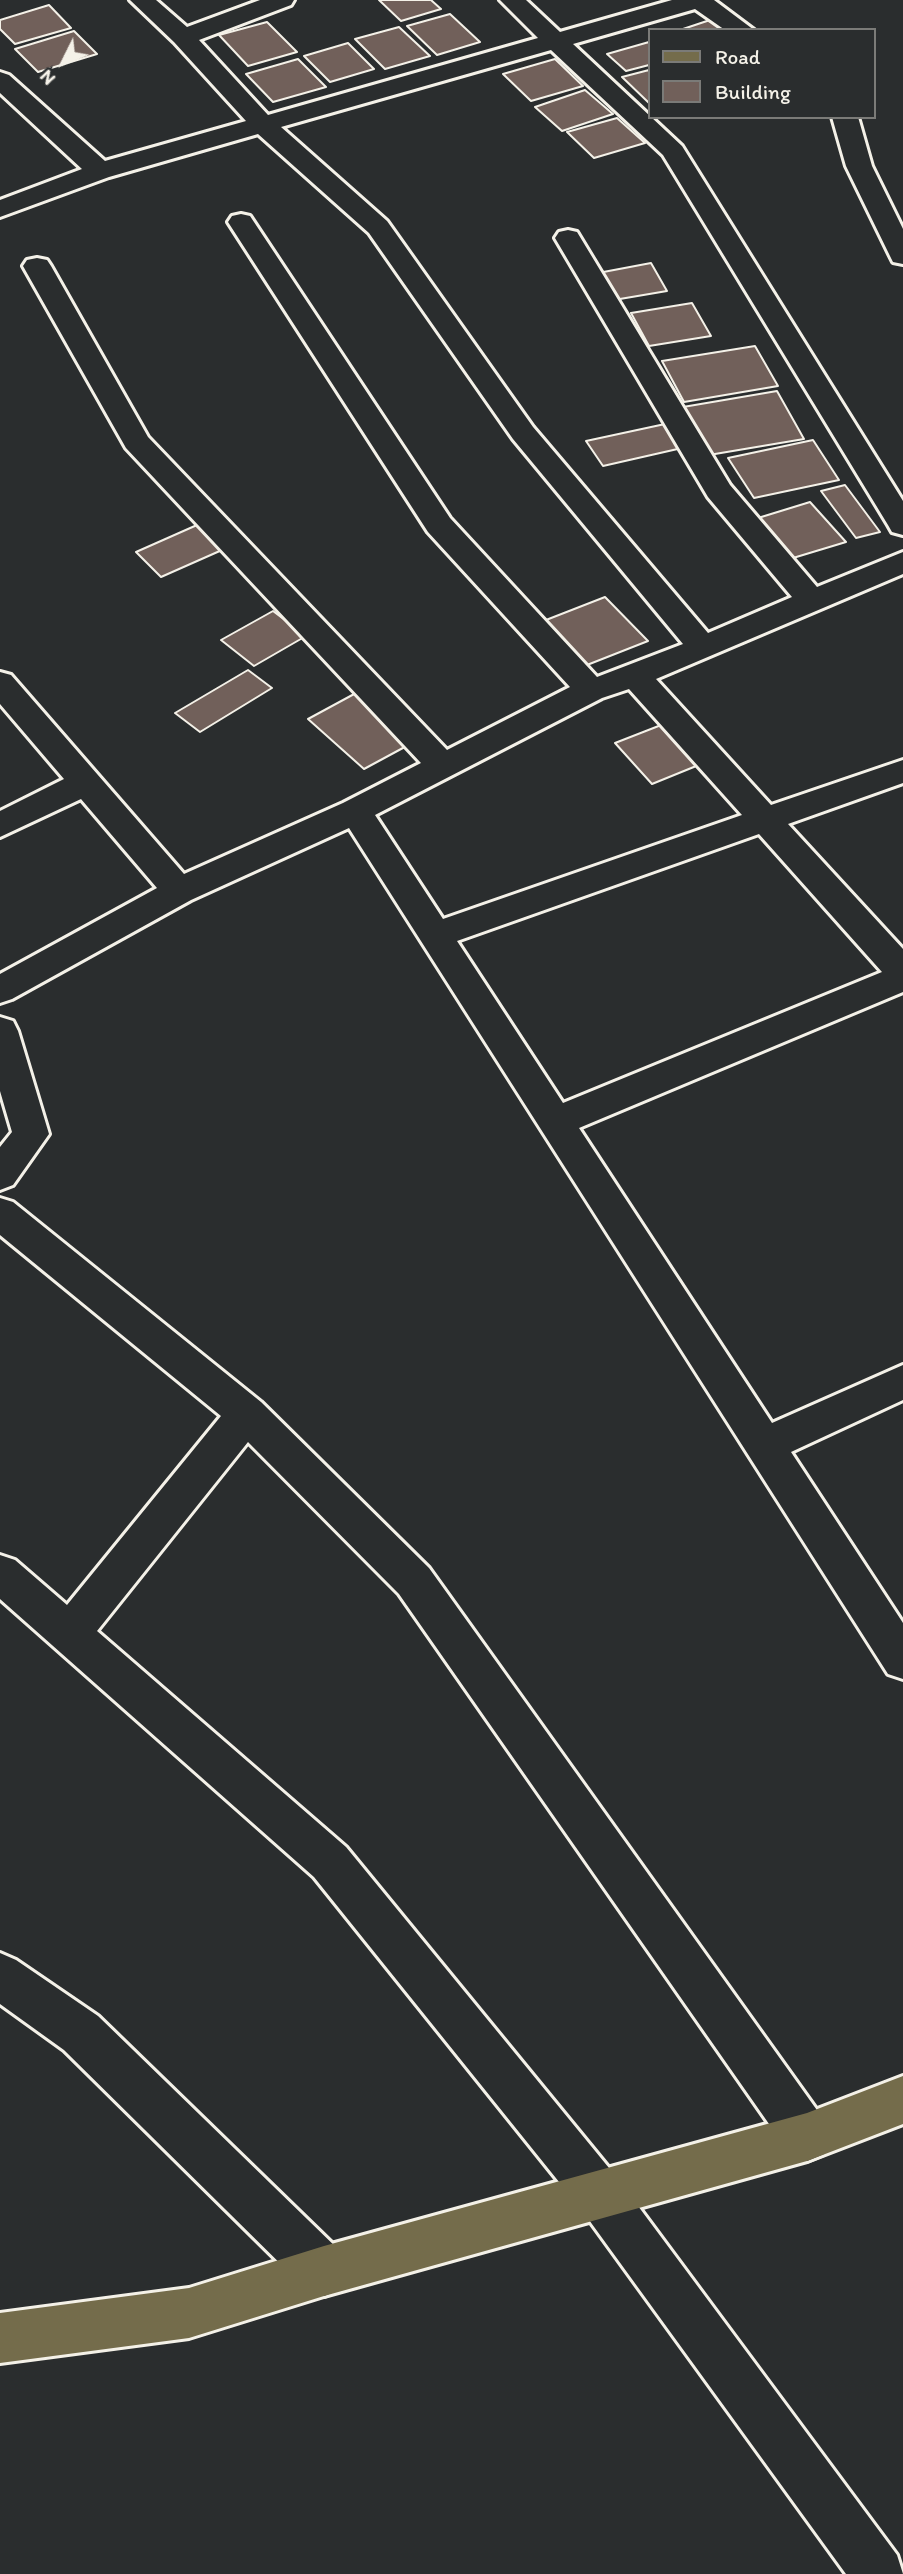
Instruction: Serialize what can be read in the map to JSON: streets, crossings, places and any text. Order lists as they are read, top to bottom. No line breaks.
{"legend":["Road","Building"],"north":"bottom left"}
